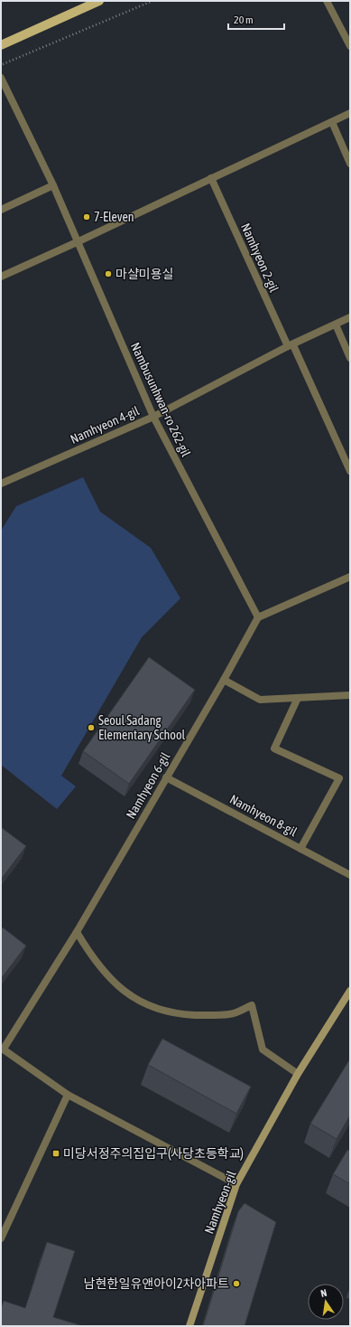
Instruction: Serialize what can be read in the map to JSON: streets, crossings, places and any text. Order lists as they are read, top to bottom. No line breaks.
{"streets":{"street":["Namhyeon 2-gil","Nambusunhwan-ro 262-gil","Namhyeon 4-gil","Namhyeon 6-gil","Namhyeon 8-gil","Namhyeon-gil"]},"crossings":[["Namhyeon 2-gil","Namhyeon 4-gil"],["Nambusunhwan-ro 262-gil","Namhyeon 4-gil"],["Nambusunhwan-ro 262-gil","Namhyeon 6-gil"],["Namhyeon 6-gil","Namhyeon 8-gil"]],"places":{"other":["7-Eleven","마샬미용실","Seoul Sadang Elementary School","남현한일유앤아이2차아파트"],"transit":["미당서정주의집입구(사당초등학교)"]},"scale_bar":"20 m","north":"top"}
